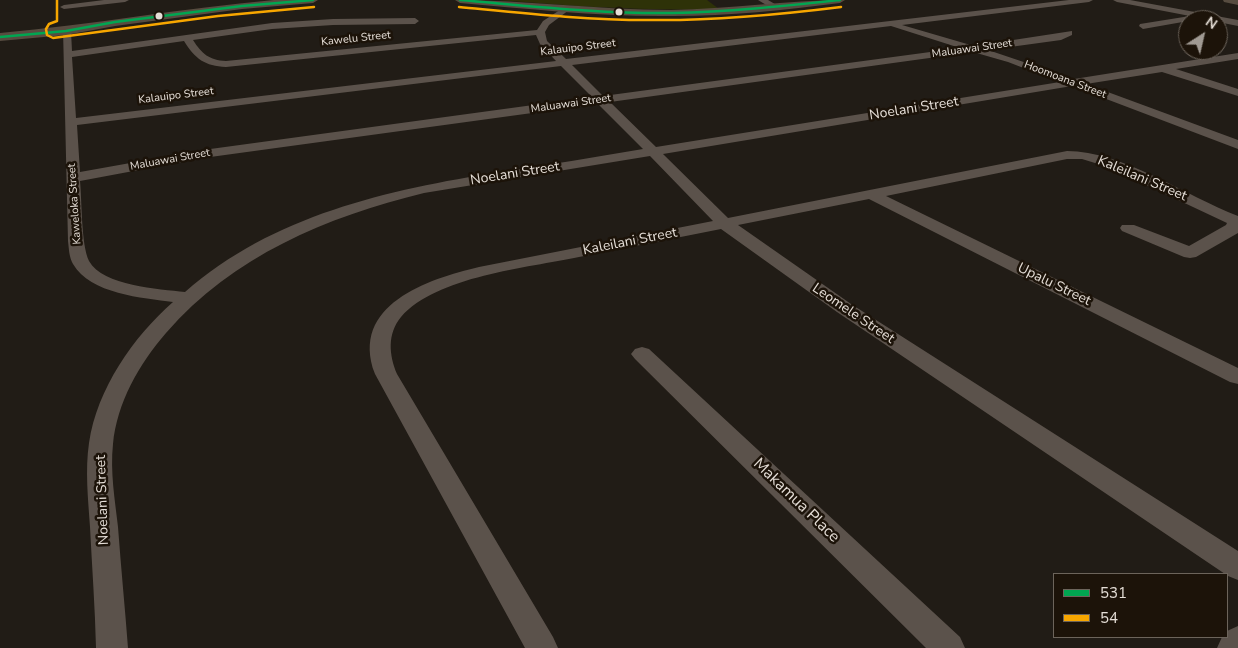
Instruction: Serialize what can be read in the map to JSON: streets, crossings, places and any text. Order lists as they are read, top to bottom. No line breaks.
{"streets":{"street":["Kawelu Street","Kalauipo Street","Maluawai Street","Hoomoana Street","Noelani Street","Kaleilani Street","Kaweloka Street","Upalu Street","Leomele Street","Makamua Place"]},"crossings":[["Kawelu Street","Leomele Street"],["Kalauipo Street","Hoomoana Street"],["Kalauipo Street","Kaweloka Street"],["Kalauipo Street","Leomele Street"],["Maluawai Street","Hoomoana Street"],["Maluawai Street","Kaweloka Street"],["Maluawai Street","Leomele Street"],["Hoomoana Street","Noelani Street"],["Noelani Street","Kaweloka Street"],["Noelani Street","Leomele Street"],["Kaleilani Street","Upalu Street"],["Kaleilani Street","Leomele Street"]],"lines":["transit line 531","transit line 54"],"legend":["531","54"],"north":"top right"}
